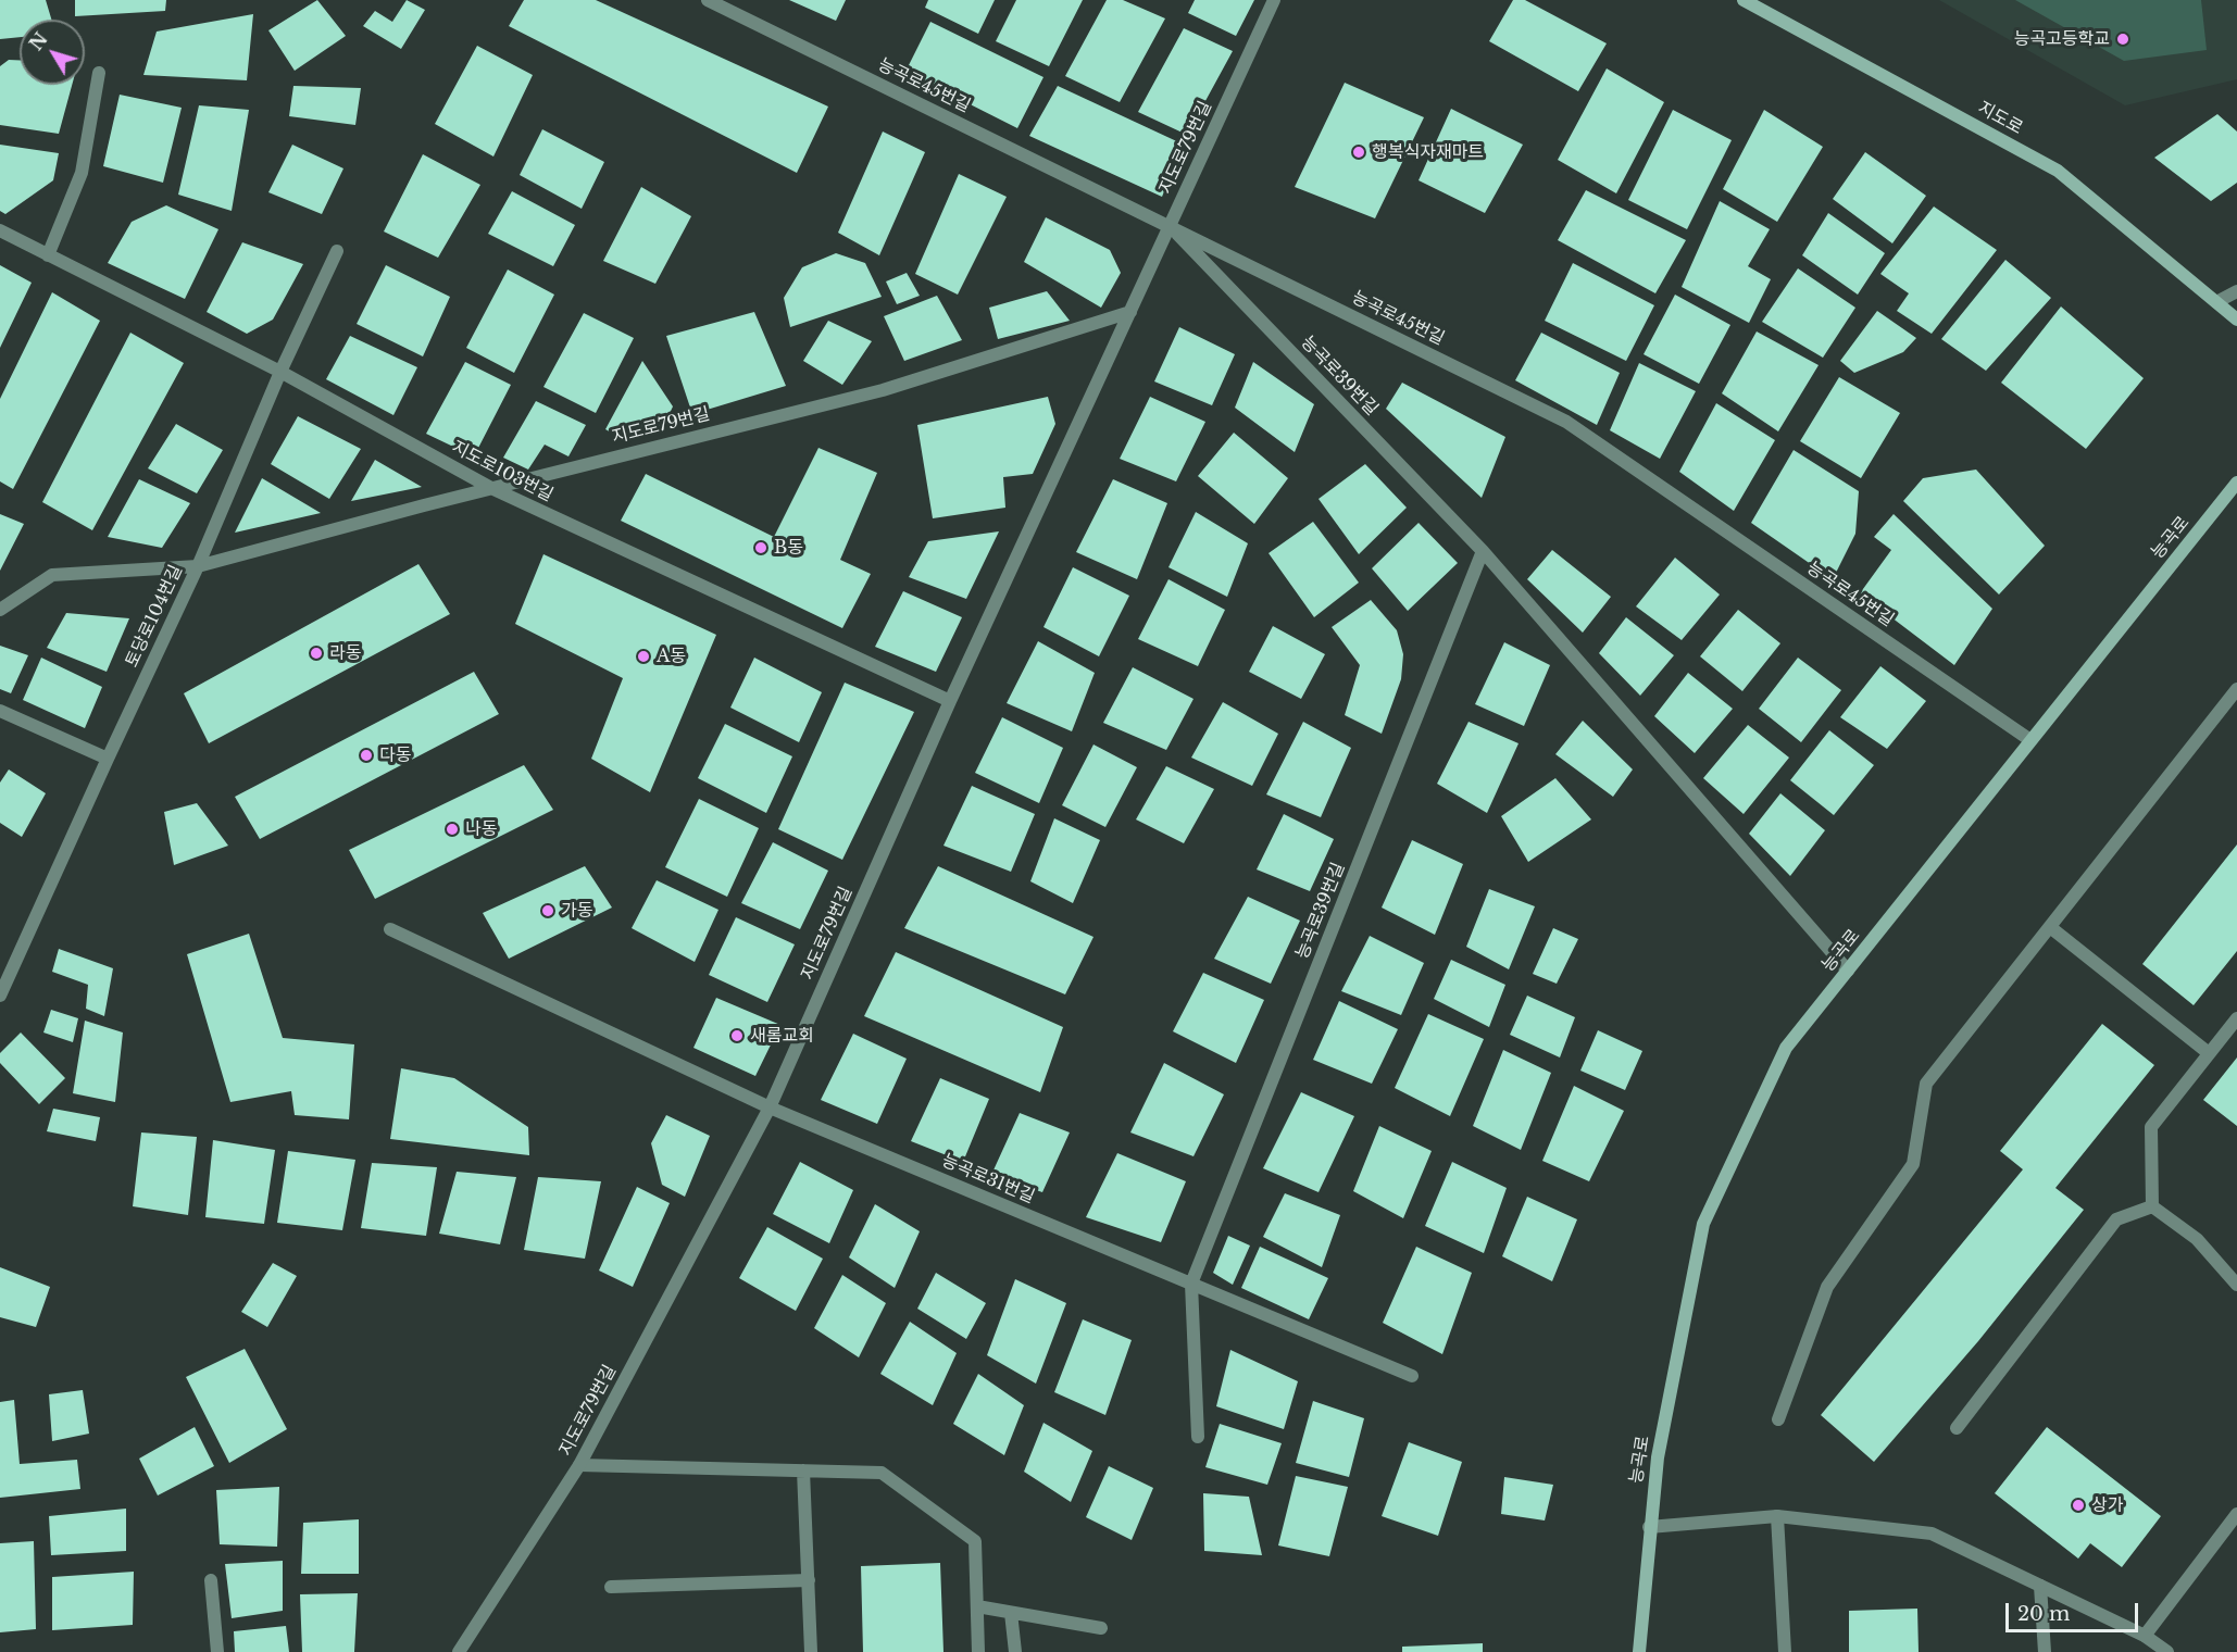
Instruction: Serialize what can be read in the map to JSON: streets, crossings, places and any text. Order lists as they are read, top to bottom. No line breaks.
{"streets":{"street":["능곡로45번길","지도로","지도로79번길","능곡로39번길","지도로103번길","능곡로","토당로104번길","능곡로31번길"]},"crossings":[["능곡로45번길","지도로79번길"],["능곡로45번길","능곡로39번길"],["능곡로45번길","능곡로"],["지도로79번길","능곡로39번길"],["지도로79번길","지도로103번길"],["지도로79번길","토당로104번길"],["지도로79번길","능곡로31번길"],["능곡로39번길","능곡로"],["능곡로39번길","능곡로31번길"],["지도로103번길","토당로104번길"]],"places":["능곡고등학교","행복식자재마트","B동","라동","A동","다동","나동","가동","새롬교회","상가"],"scale_bar":"20 m","north":"top left"}
